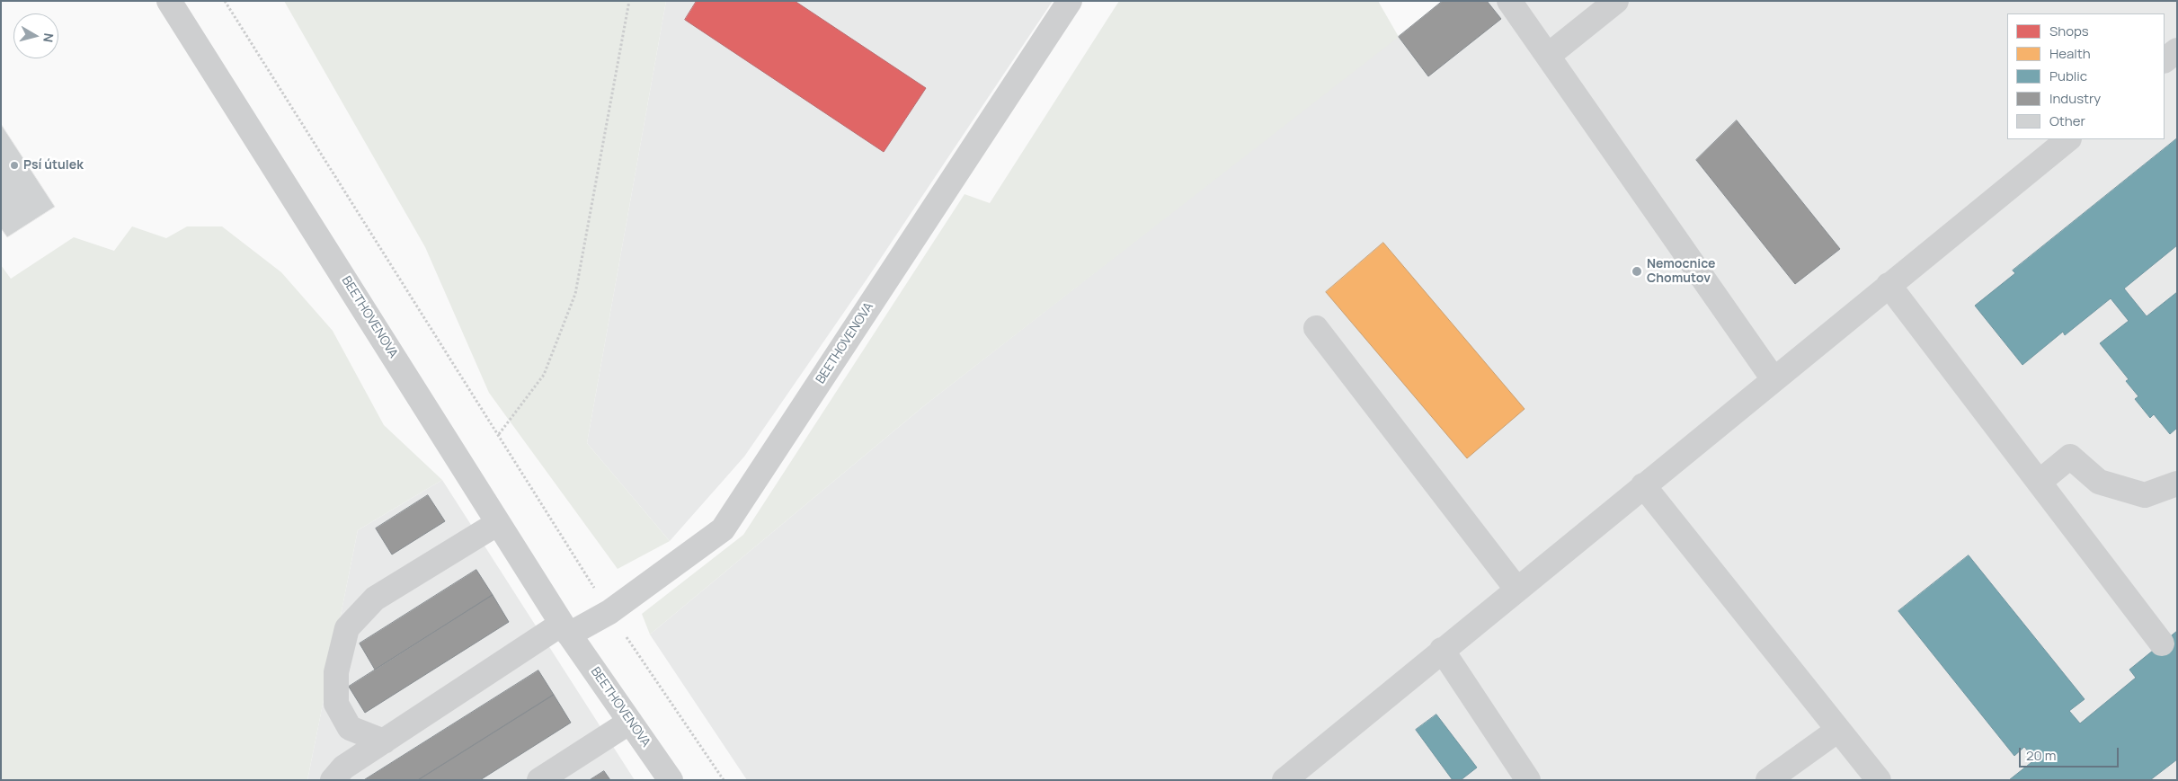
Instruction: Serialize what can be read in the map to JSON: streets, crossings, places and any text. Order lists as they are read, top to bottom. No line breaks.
{"streets":{"street":["BEETHOVENOVA"]},"places":["Psí útulek","Nemocnice Chomutov"],"legend":["Shops","Health","Public","Industry","Other"],"scale_bar":"20 m","north":"right"}
